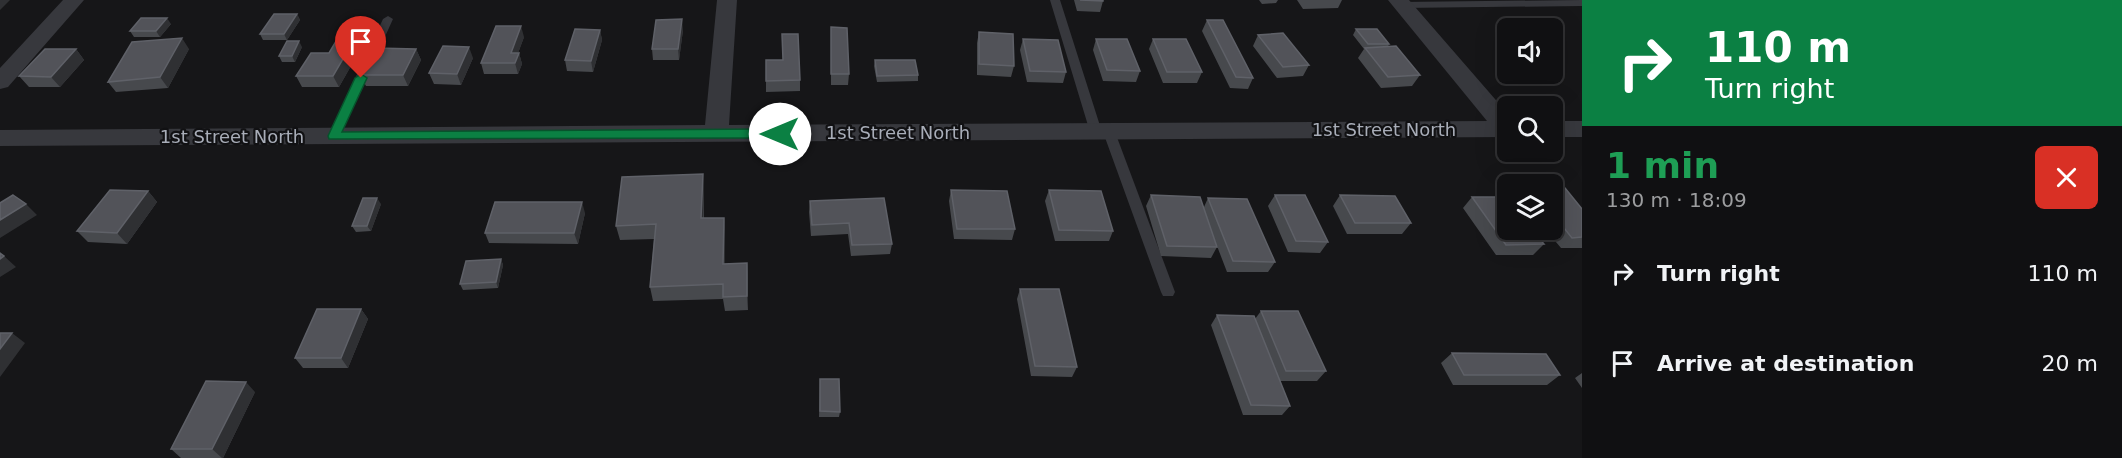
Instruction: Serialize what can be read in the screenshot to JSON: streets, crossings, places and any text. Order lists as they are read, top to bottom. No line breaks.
{"streets":{"street":["1st Street North"]},"page":{"turn":["110 m","Turn right"],"heading":["1 min","130 m · 18:09"],"list":[{"name":"Turn right","value":"110 m"},{"name":"Arrive at destination","value":"20 m"}]}}
